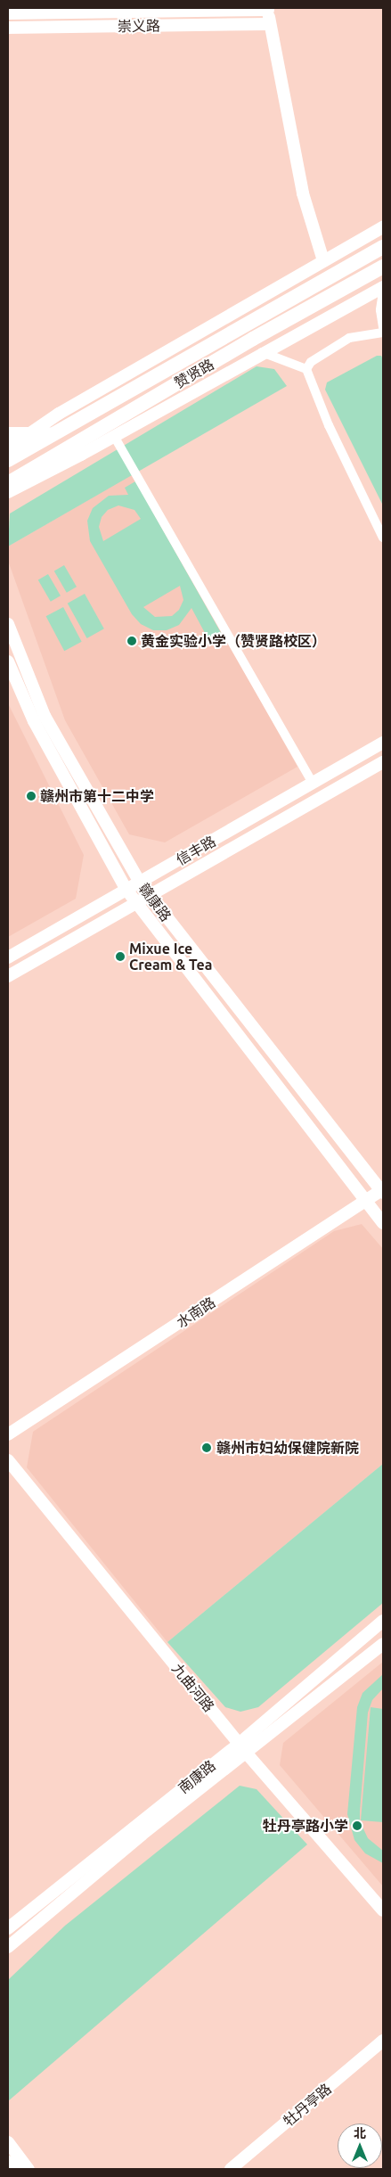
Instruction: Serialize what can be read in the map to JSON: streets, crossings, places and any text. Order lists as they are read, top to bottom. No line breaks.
{"streets":{"main road":["崇义路","赞贤路","信丰路","赣康路","水南路","九曲河路","南康路","牡丹亭路"]},"crossings":[["信丰路","赣康路"],["赣康路","水南路"],["九曲河路","南康路"]],"places":["黄金实验小学（赞贤路校区）","赣州市第十二中学","Mixue Ice Cream & Tea","赣州市妇幼保健院新院","牡丹亭路小学"],"north":"top"}
